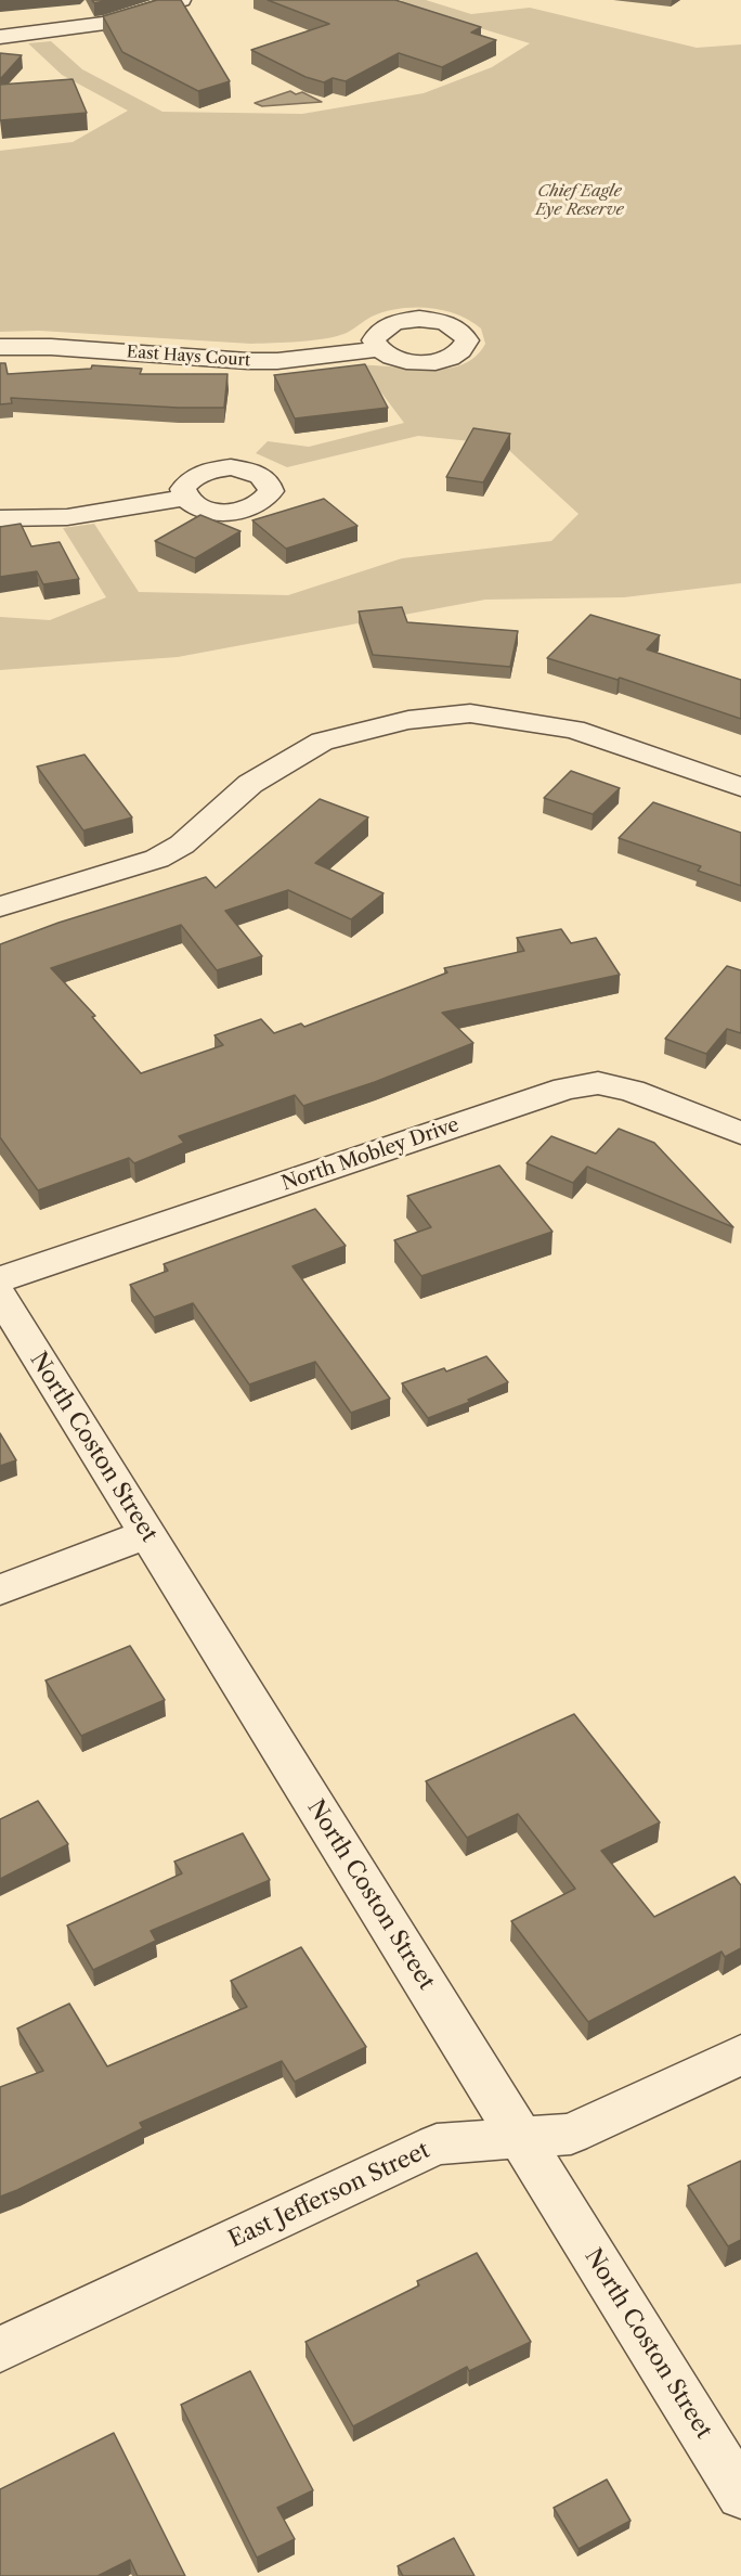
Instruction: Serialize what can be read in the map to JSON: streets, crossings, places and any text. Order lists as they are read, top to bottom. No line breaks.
{"streets":{"street":["East Hays Court","North Mobley Drive","North Coston Street","East Jefferson Street"]},"crossings":[["North Coston Street","East Jefferson Street"]],"parks":["Chief Eagle Eye Reserve"]}
